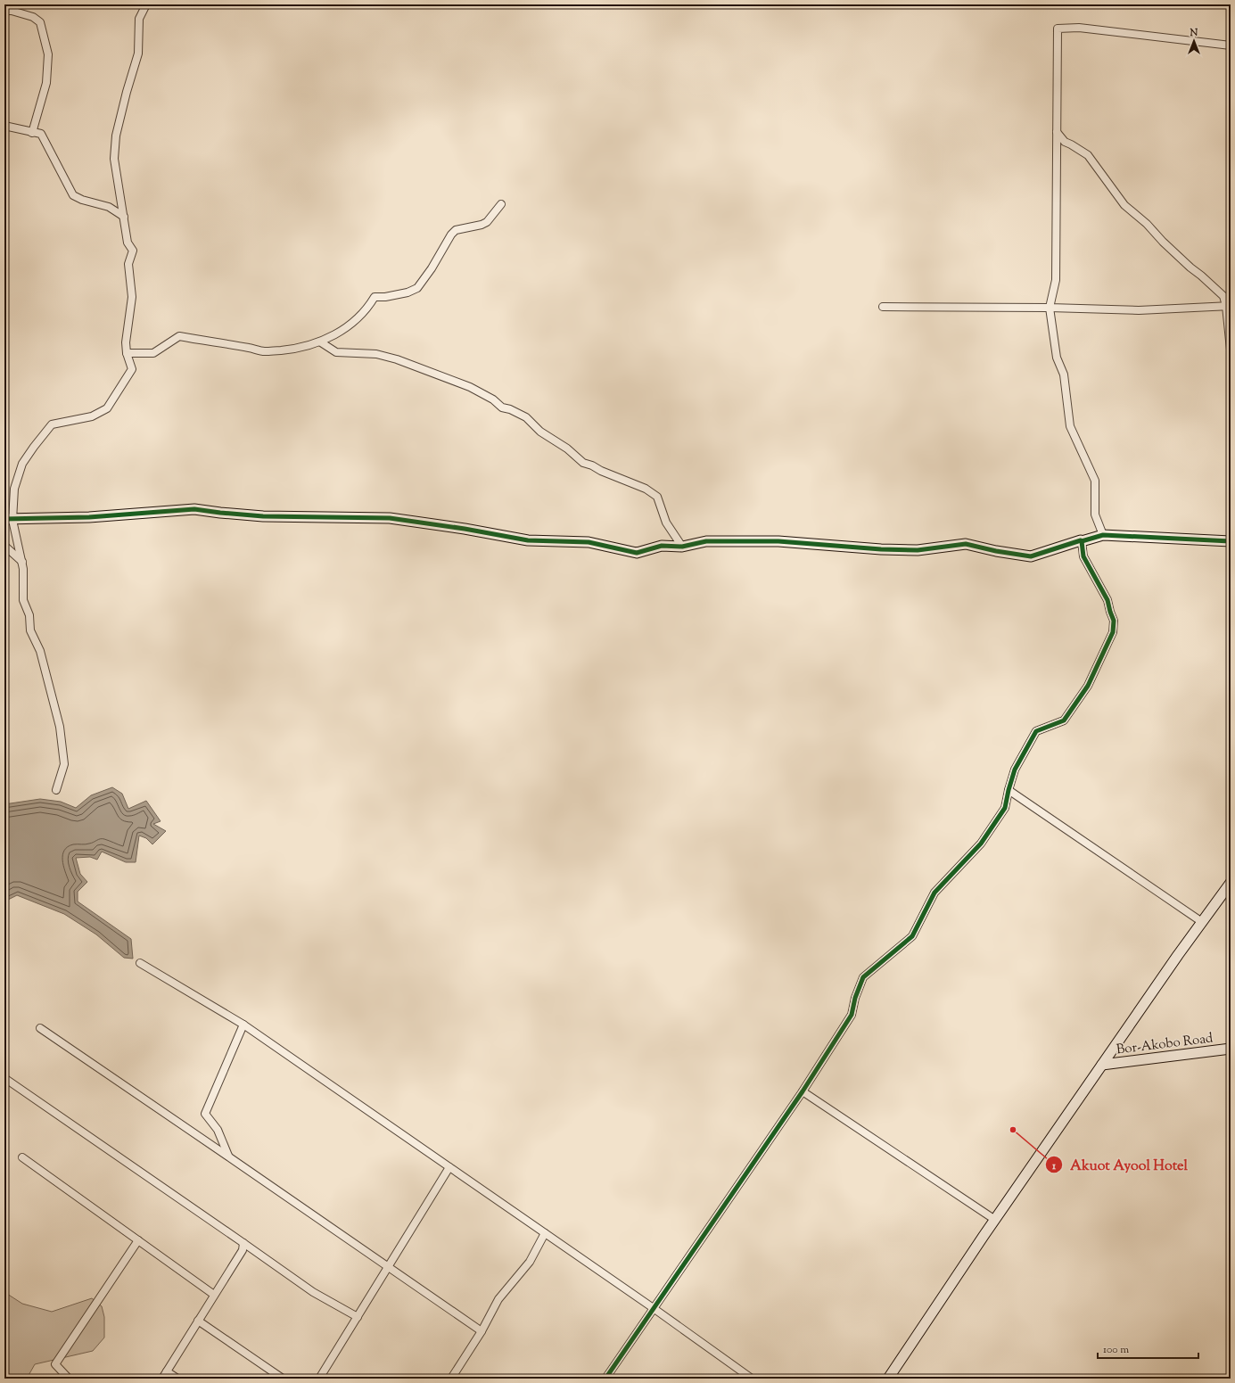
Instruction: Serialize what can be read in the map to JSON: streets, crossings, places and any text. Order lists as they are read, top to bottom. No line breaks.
{"streets":{"street":["Bor-Akobo Road"]},"places":["Akuot Ayool Hotel"],"scale_bar":"100 m","north":"top"}
